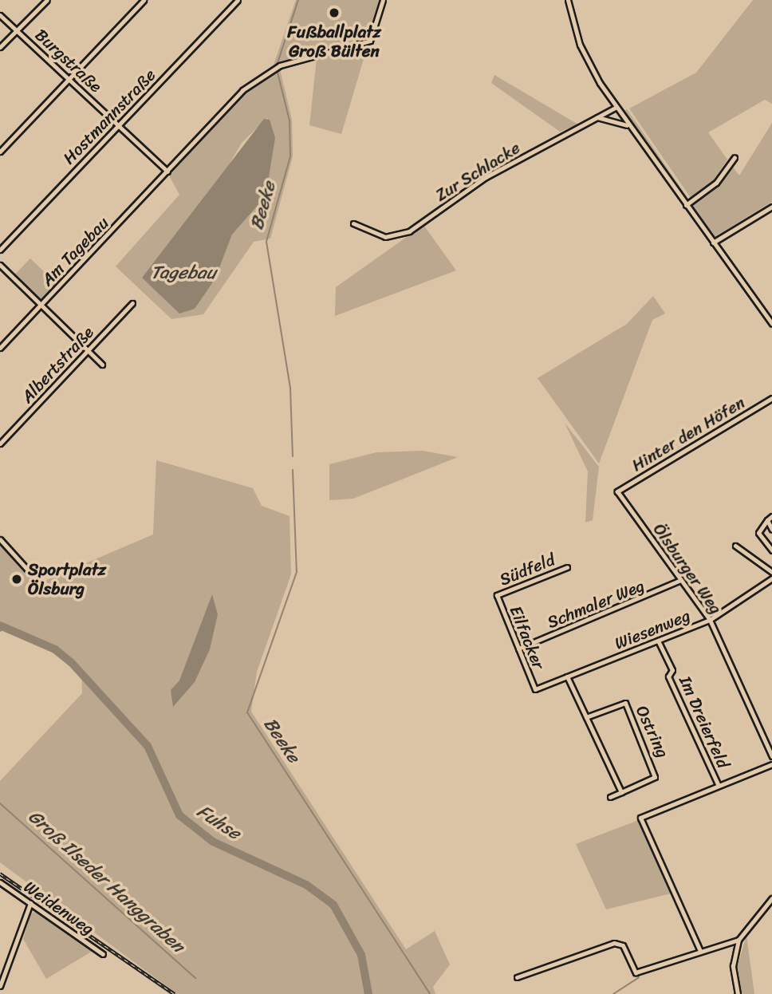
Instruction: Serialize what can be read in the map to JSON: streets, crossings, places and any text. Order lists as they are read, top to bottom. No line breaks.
{"streets":{"street":["Burgstraße","Hostmannstraße","Zur Schlacke","Am Tagebau","Albertstraße","Hinter den Höfen","Ölsburger Weg","Südfeld","Schmaler Weg","Wiesenweg","Eilfacker","Im Dreierfeld","Ostring","Weidenweg"]},"crossings":[["Burgstraße","Hostmannstraße"],["Burgstraße","Am Tagebau"],["Hinter den Höfen","Ölsburger Weg"],["Ölsburger Weg","Schmaler Weg"],["Ölsburger Weg","Wiesenweg"],["Südfeld","Eilfacker"],["Schmaler Weg","Eilfacker"],["Wiesenweg","Eilfacker"],["Wiesenweg","Im Dreierfeld"]],"water":["Beeke","Tagebau","Fuhse","Groß Ilseder Hanggraben"],"places":["Fußballplatz Groß Bülten","Sportplatz Ölsburg"]}
